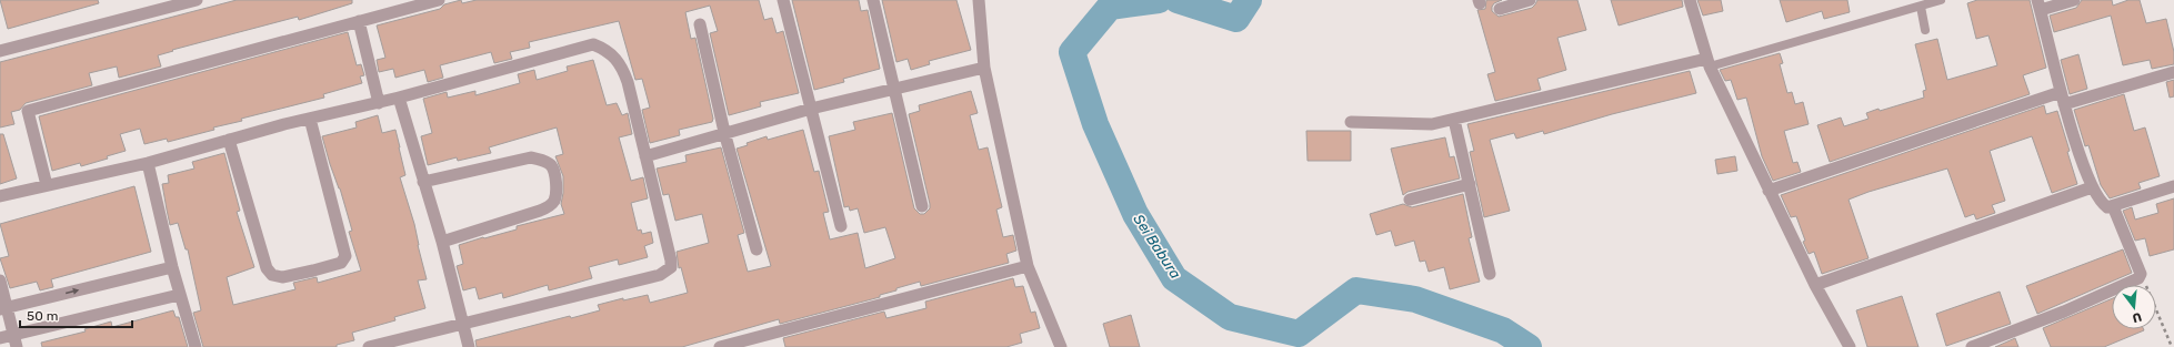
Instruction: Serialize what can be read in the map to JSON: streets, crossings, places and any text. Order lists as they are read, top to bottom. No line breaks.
{"water":["Sei Babura"],"scale_bar":"50 m","north":"bottom"}
